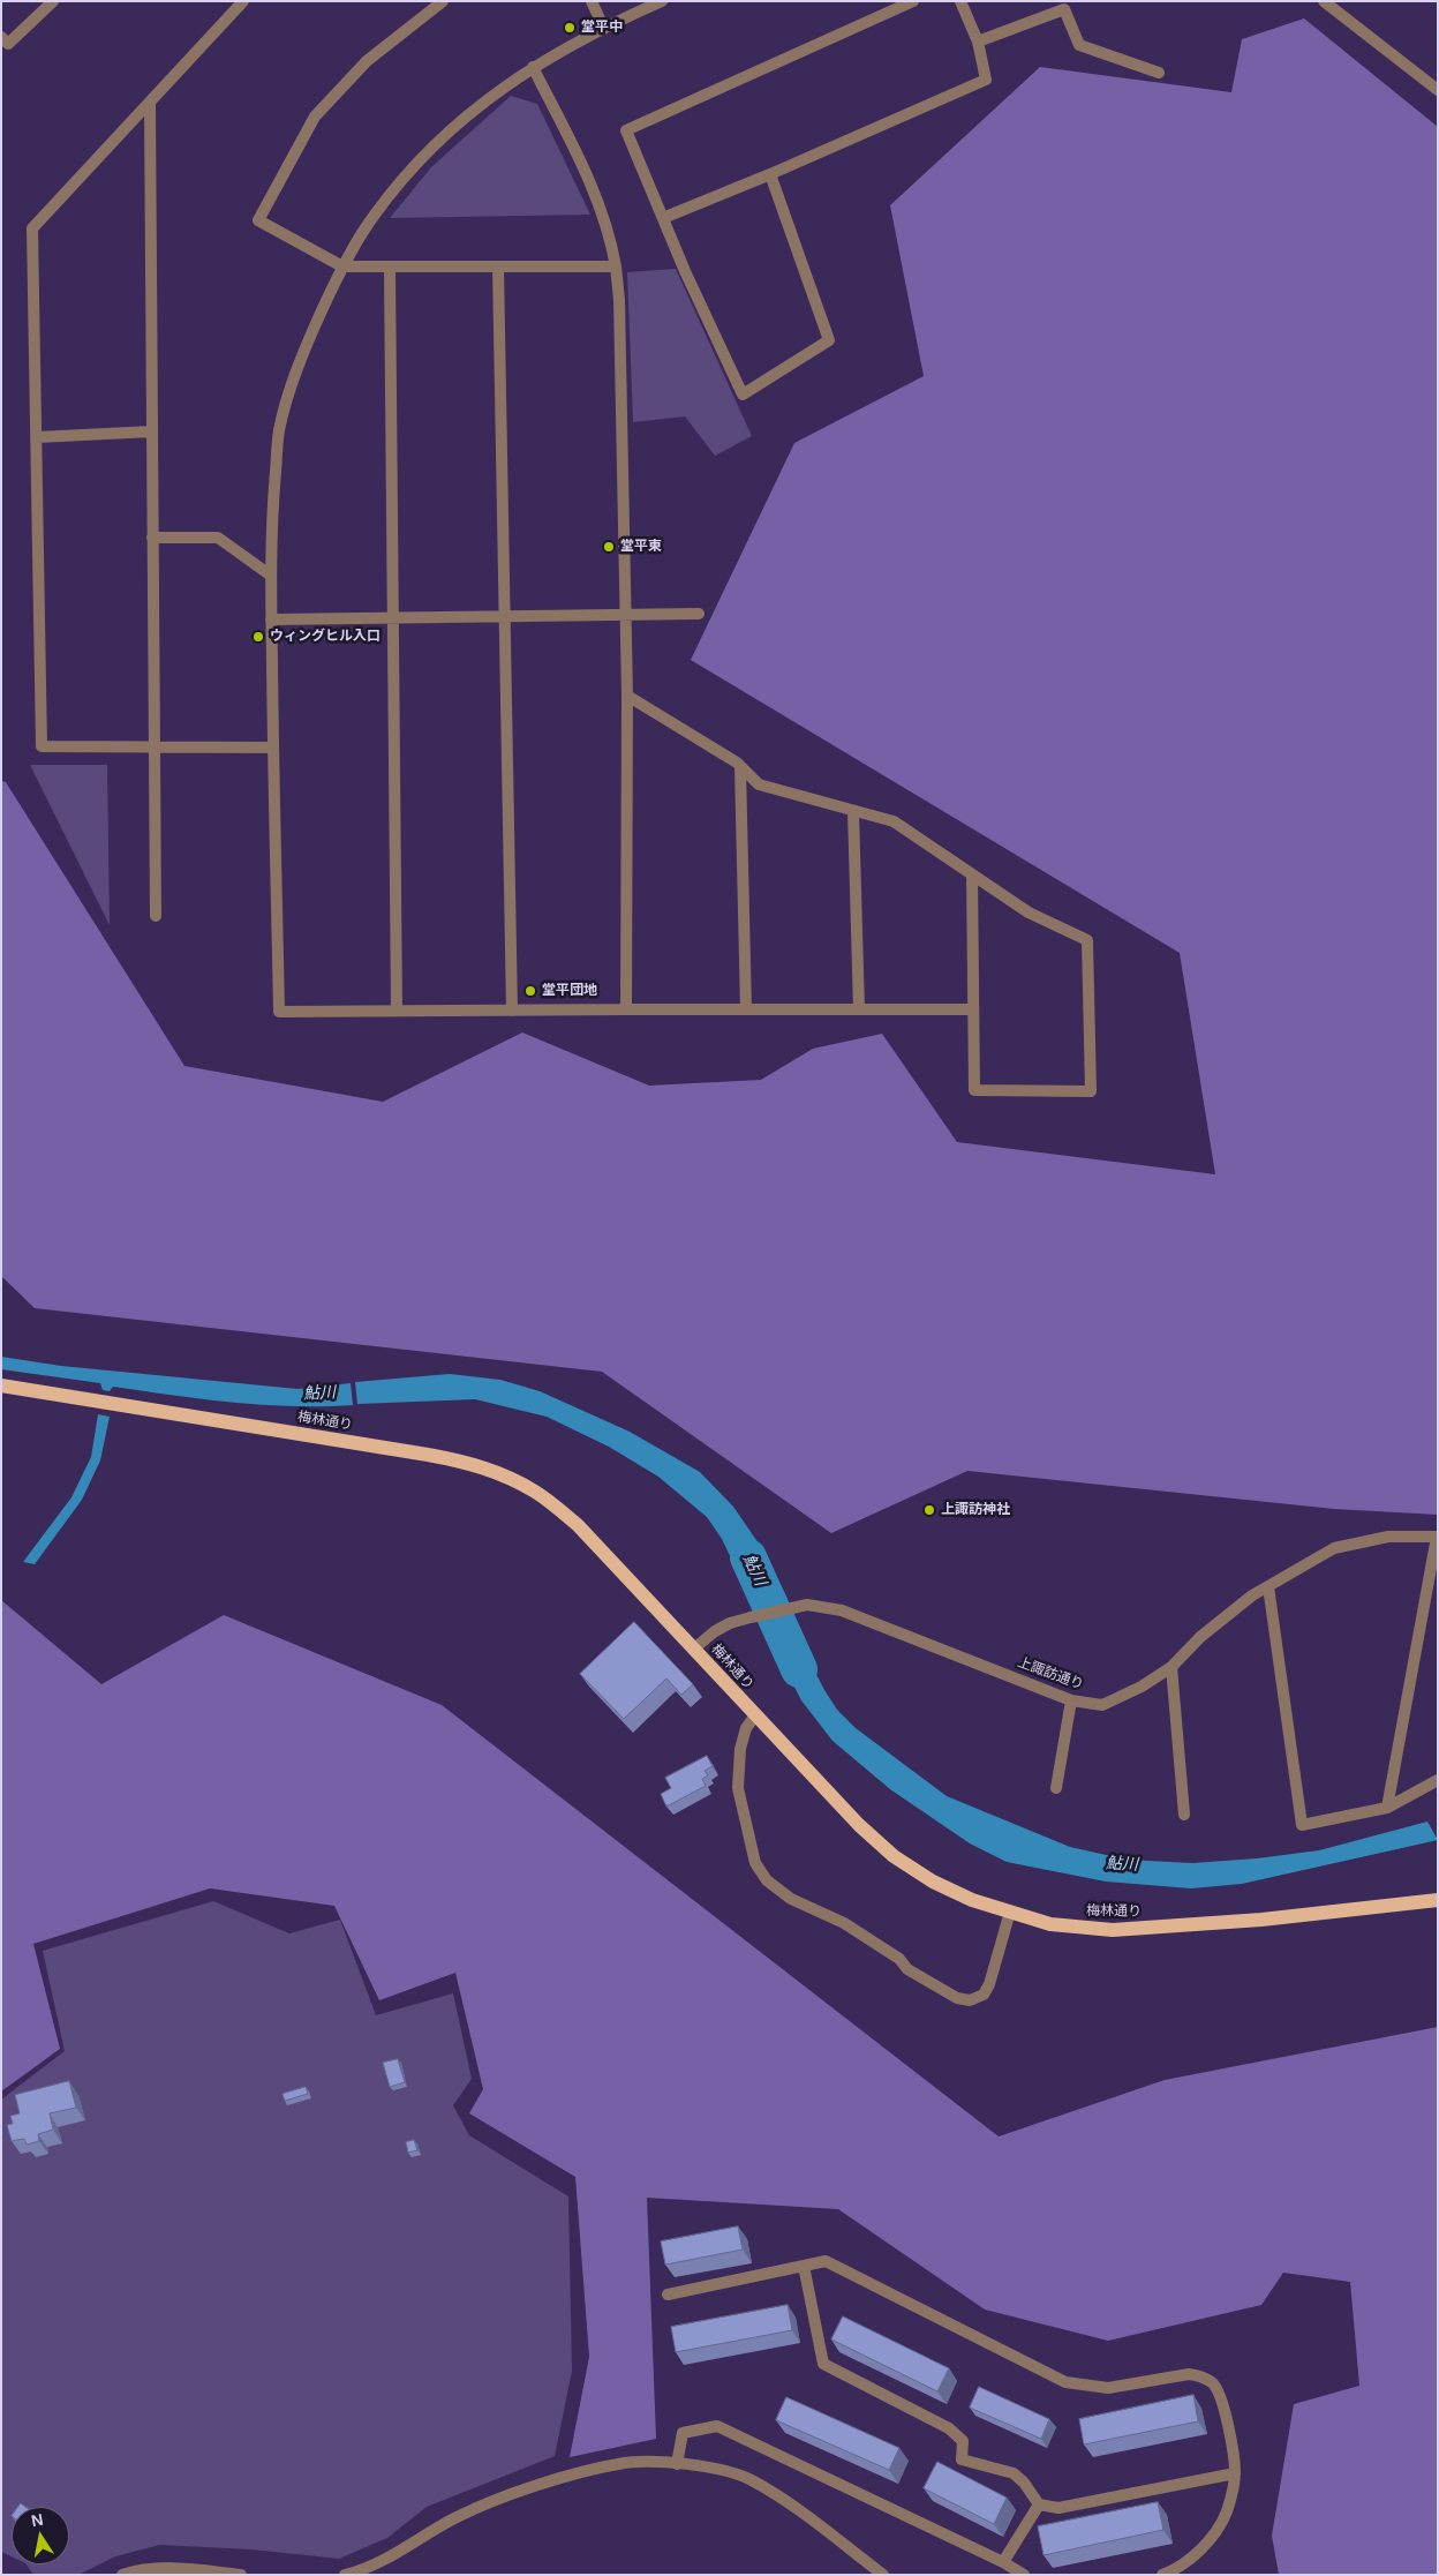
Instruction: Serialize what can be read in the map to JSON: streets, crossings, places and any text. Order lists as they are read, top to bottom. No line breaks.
{"streets":{"main road":["梅林通り"],"street":["上諏訪通り"]},"crossings":[["梅林通り","上諏訪通り"]],"water":["鮎川"],"places":["堂平中","堂平東","ウィングヒル入口","堂平団地","上諏訪神社"],"north":"top"}
